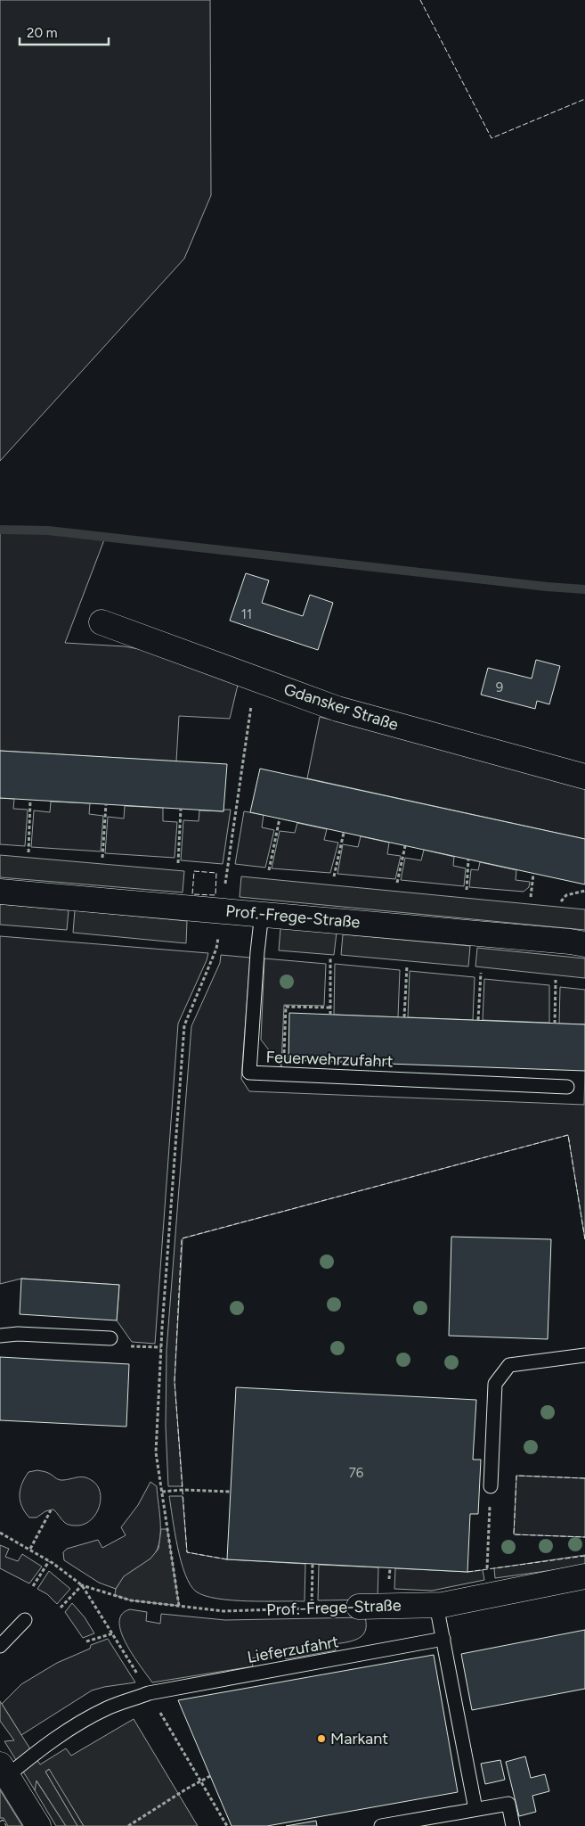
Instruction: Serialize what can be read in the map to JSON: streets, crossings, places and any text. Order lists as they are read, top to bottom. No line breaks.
{"streets":{"street":["Gdansker Straße","Prof.-Frege-Straße"],"lane":["Feuerwehrzufahrt","Lieferzufahrt"]},"crossings":[["Prof.-Frege-Straße","Feuerwehrzufahrt"]],"places":["Markant"],"house_numbers":["11","9","76"],"scale_bar":"20 m"}
